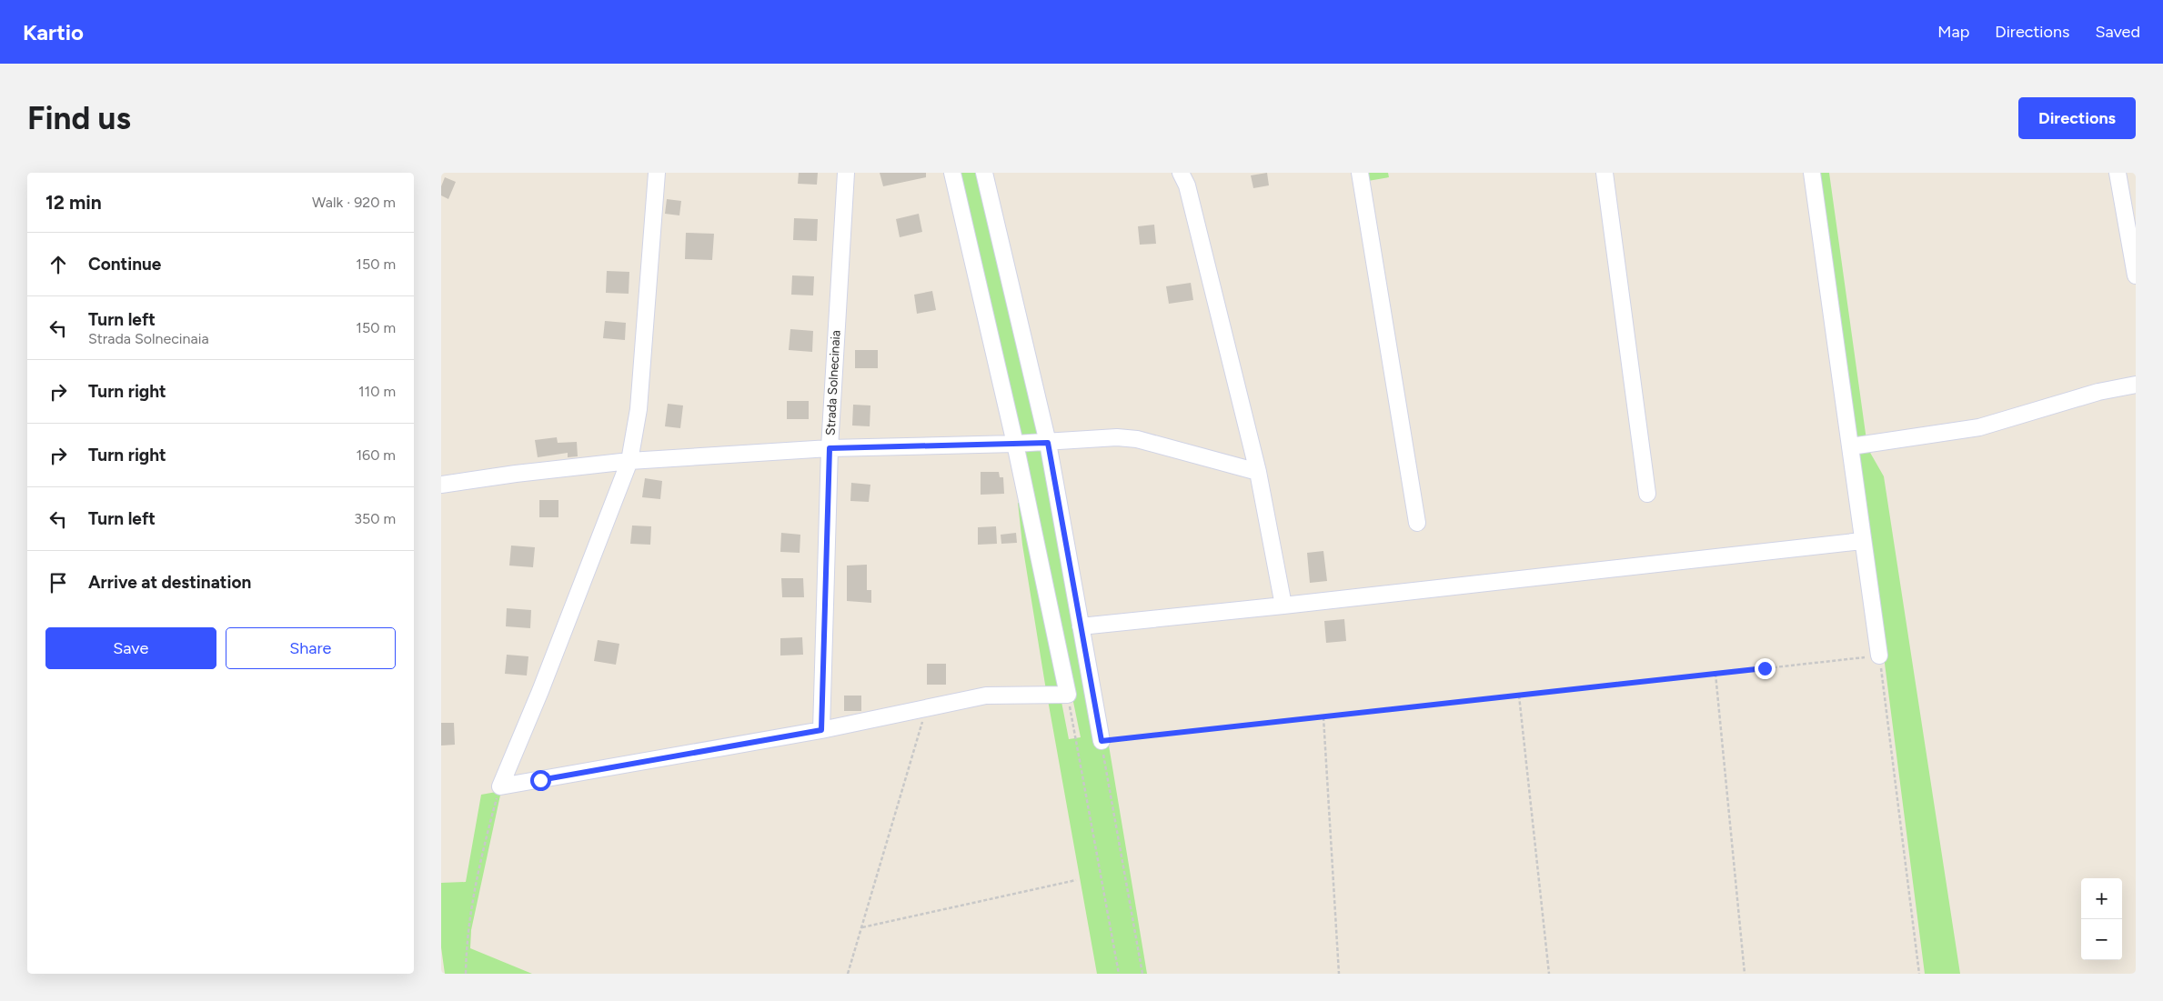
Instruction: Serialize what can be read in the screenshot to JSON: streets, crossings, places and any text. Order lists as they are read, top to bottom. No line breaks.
{"streets":{"street":["Strada Solnecinaia"]},"page":{"header":"Kartio","nav":["Map","Directions","Saved"],"buttons":["Directions",["Save","Share"]],"title":"Find us","heading":["12 min","Walk · 920 m"],"list":[["Continue","150 m"],["Turn left","Strada Solnecinaia","150 m"],["Turn right","110 m"],["Turn right","160 m"],["Turn left","350 m"],"Arrive at destination"],"map_buttons":["+","−"]}}
